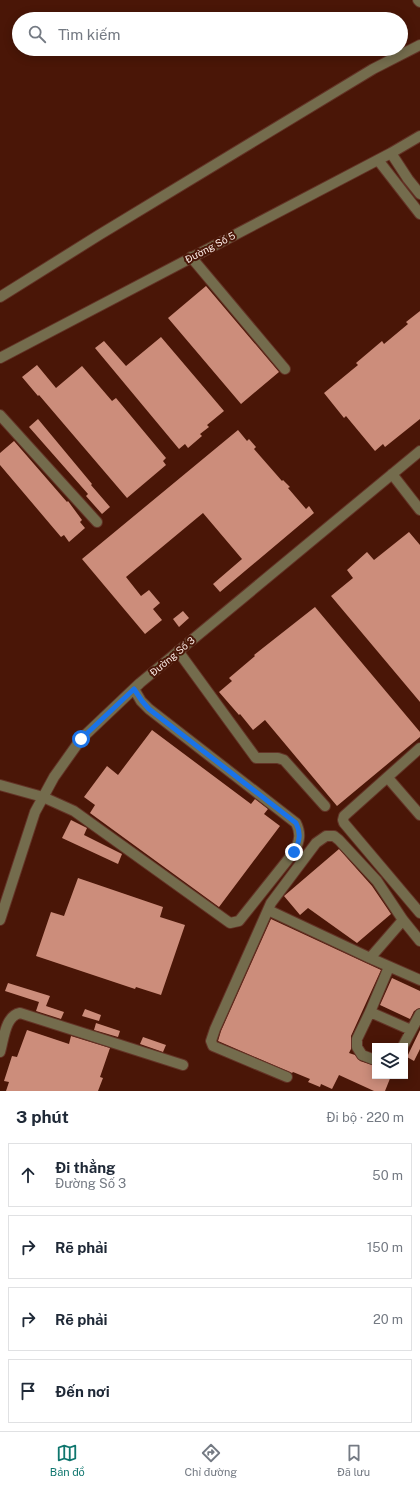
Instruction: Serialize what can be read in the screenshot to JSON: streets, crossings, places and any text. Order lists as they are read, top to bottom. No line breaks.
{"streets":{"street":["Đường Số 5","Đường Số 3"]},"page":{"search":"Tìm kiếm","heading":["3 phút","Đi bộ · 220 m"],"list":[["Đi thẳng","Đường Số 3","50 m"],["Rẽ phải","150 m"],["Rẽ phải","20 m"],"Đến nơi"],"nav":["Bản đồ","Chỉ đường","Đã lưu"]}}
